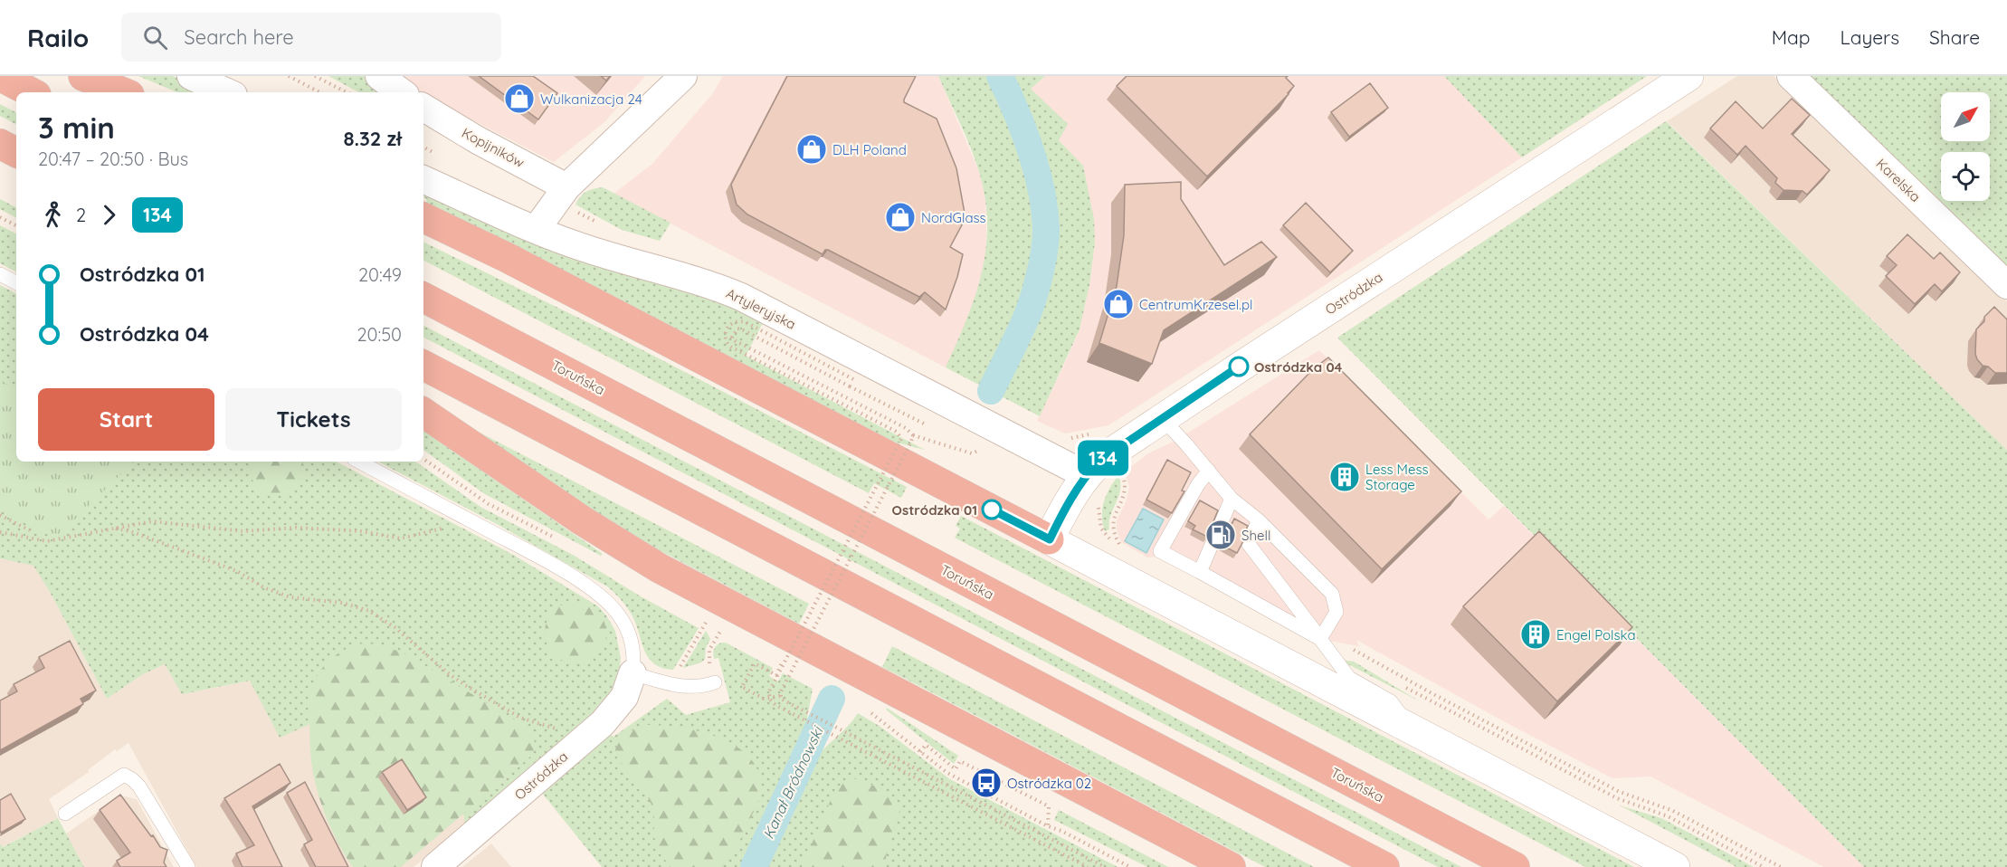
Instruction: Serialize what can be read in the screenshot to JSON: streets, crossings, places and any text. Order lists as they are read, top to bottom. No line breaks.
{"streets":{"highway":["Toruńska"],"street":["Kopijników","Karelska","Ostródzka","Artyleryjska"]},"crossings":[["Ostródzka","Artyleryjska"]],"water":["Kanał Bródnowski"],"places":{"shop":["Wulkanizacja 24","DLH Poland","NordGlass","CentrumKrzesel.pl"],"other":["Ostródzka 04","Ostródzka 01"],"building":["Less Mess Storage","Engel Polska"],"fuel station":["Shell"],"bus stop":["Ostródzka 02"]},"lines":["bus line 134"],"north":"top right","page":{"header":"Railo","search":"Search here","nav":["Map","Layers","Share"],"on_map":"134","heading":["3 min","20:47 – 20:50 · Bus","8.32 zł"],"legs":["2","134"],"list":[{"name":"Ostródzka 01","value":"20:49"},{"name":"Ostródzka 04","value":"20:50"}],"buttons":["Start","Tickets"]}}
